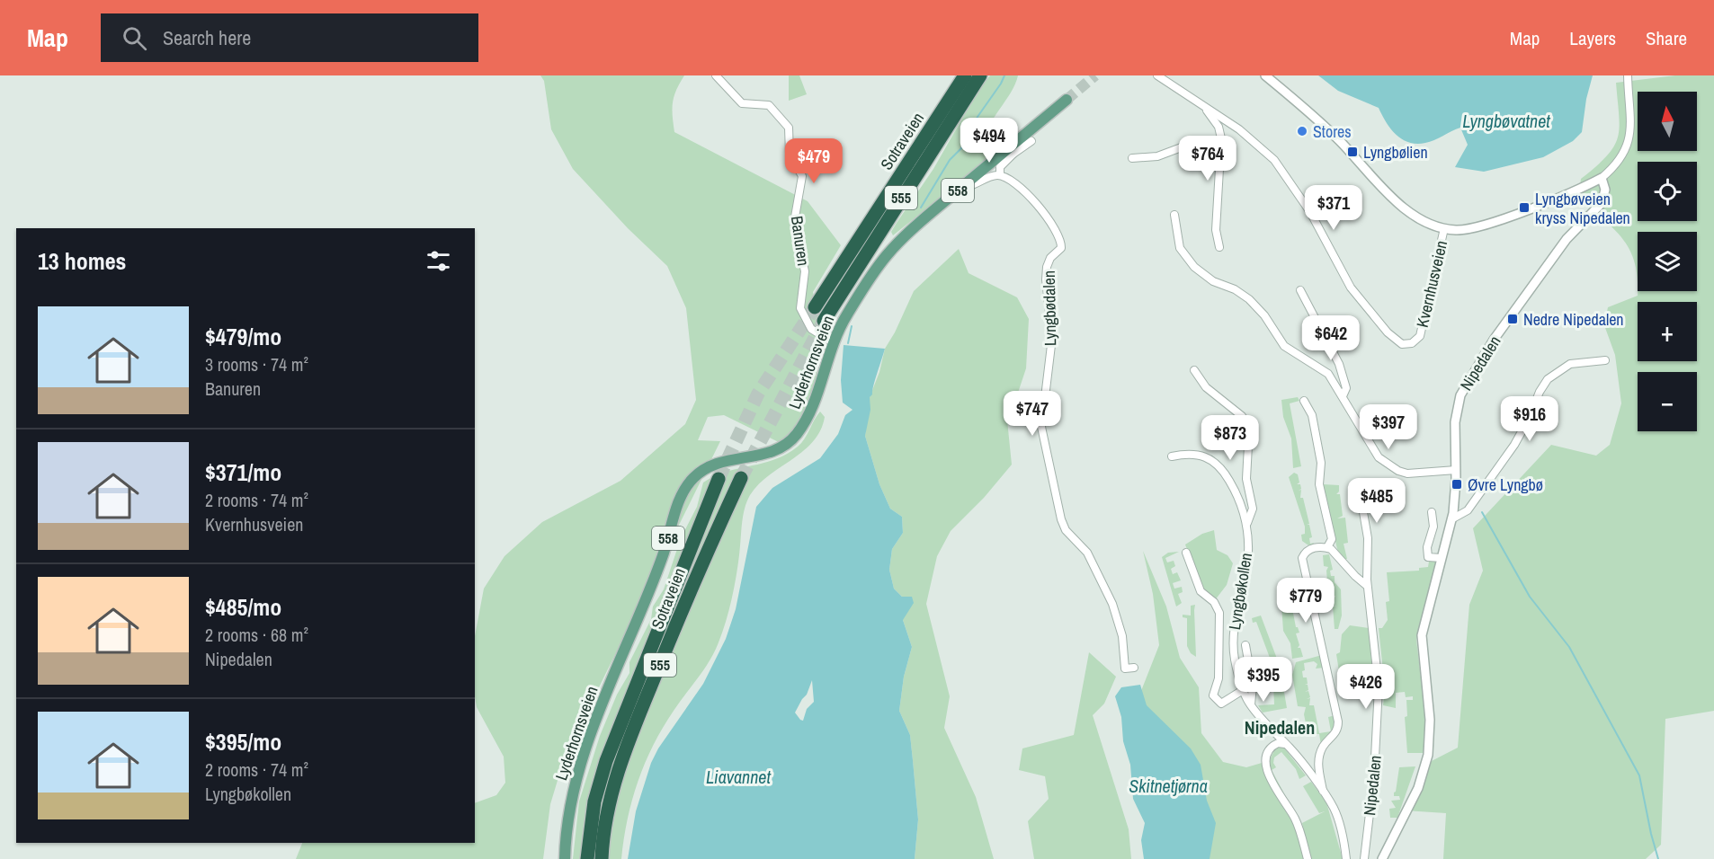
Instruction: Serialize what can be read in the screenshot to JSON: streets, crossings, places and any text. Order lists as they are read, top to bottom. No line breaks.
{"streets":{"highway":["Sotraveien","555"],"main road":["558","Lyderhornsveien"],"street":["Banuren","Kvernhusveien","Lyngbødalen","Nipedalen","Lyngbøkollen"]},"crossings":[["Banuren","Lyderhornsveien"]],"districts":["Nipedalen"],"water":["Lyngbøvatnet","Liavannet","Skitnetjørna"],"places":{"other":["Stores"],"transit":["Lyngbølien","Lyngbøveien kryss Nipedalen","Nedre Nipedalen","Øvre Lyngbø"]},"north":"top","page":{"header":"Map","search":"Search here","nav":["Map","Layers","Share"],"map_buttons":["+","−"],"price":["$494","$764","$479","$371","$642","$747","$916","$397","$873","$485","$779","$395","$426"],"heading":"13 homes","list":[{"name":"$479/mo","note":"3 rooms · 74 m² · Banuren"},{"name":"$371/mo","note":"2 rooms · 74 m² · Kvernhusveien"},{"name":"$485/mo","note":"2 rooms · 68 m² · Nipedalen"},{"name":"$395/mo","note":"2 rooms · 74 m² · Lyngbøkollen"}]}}
